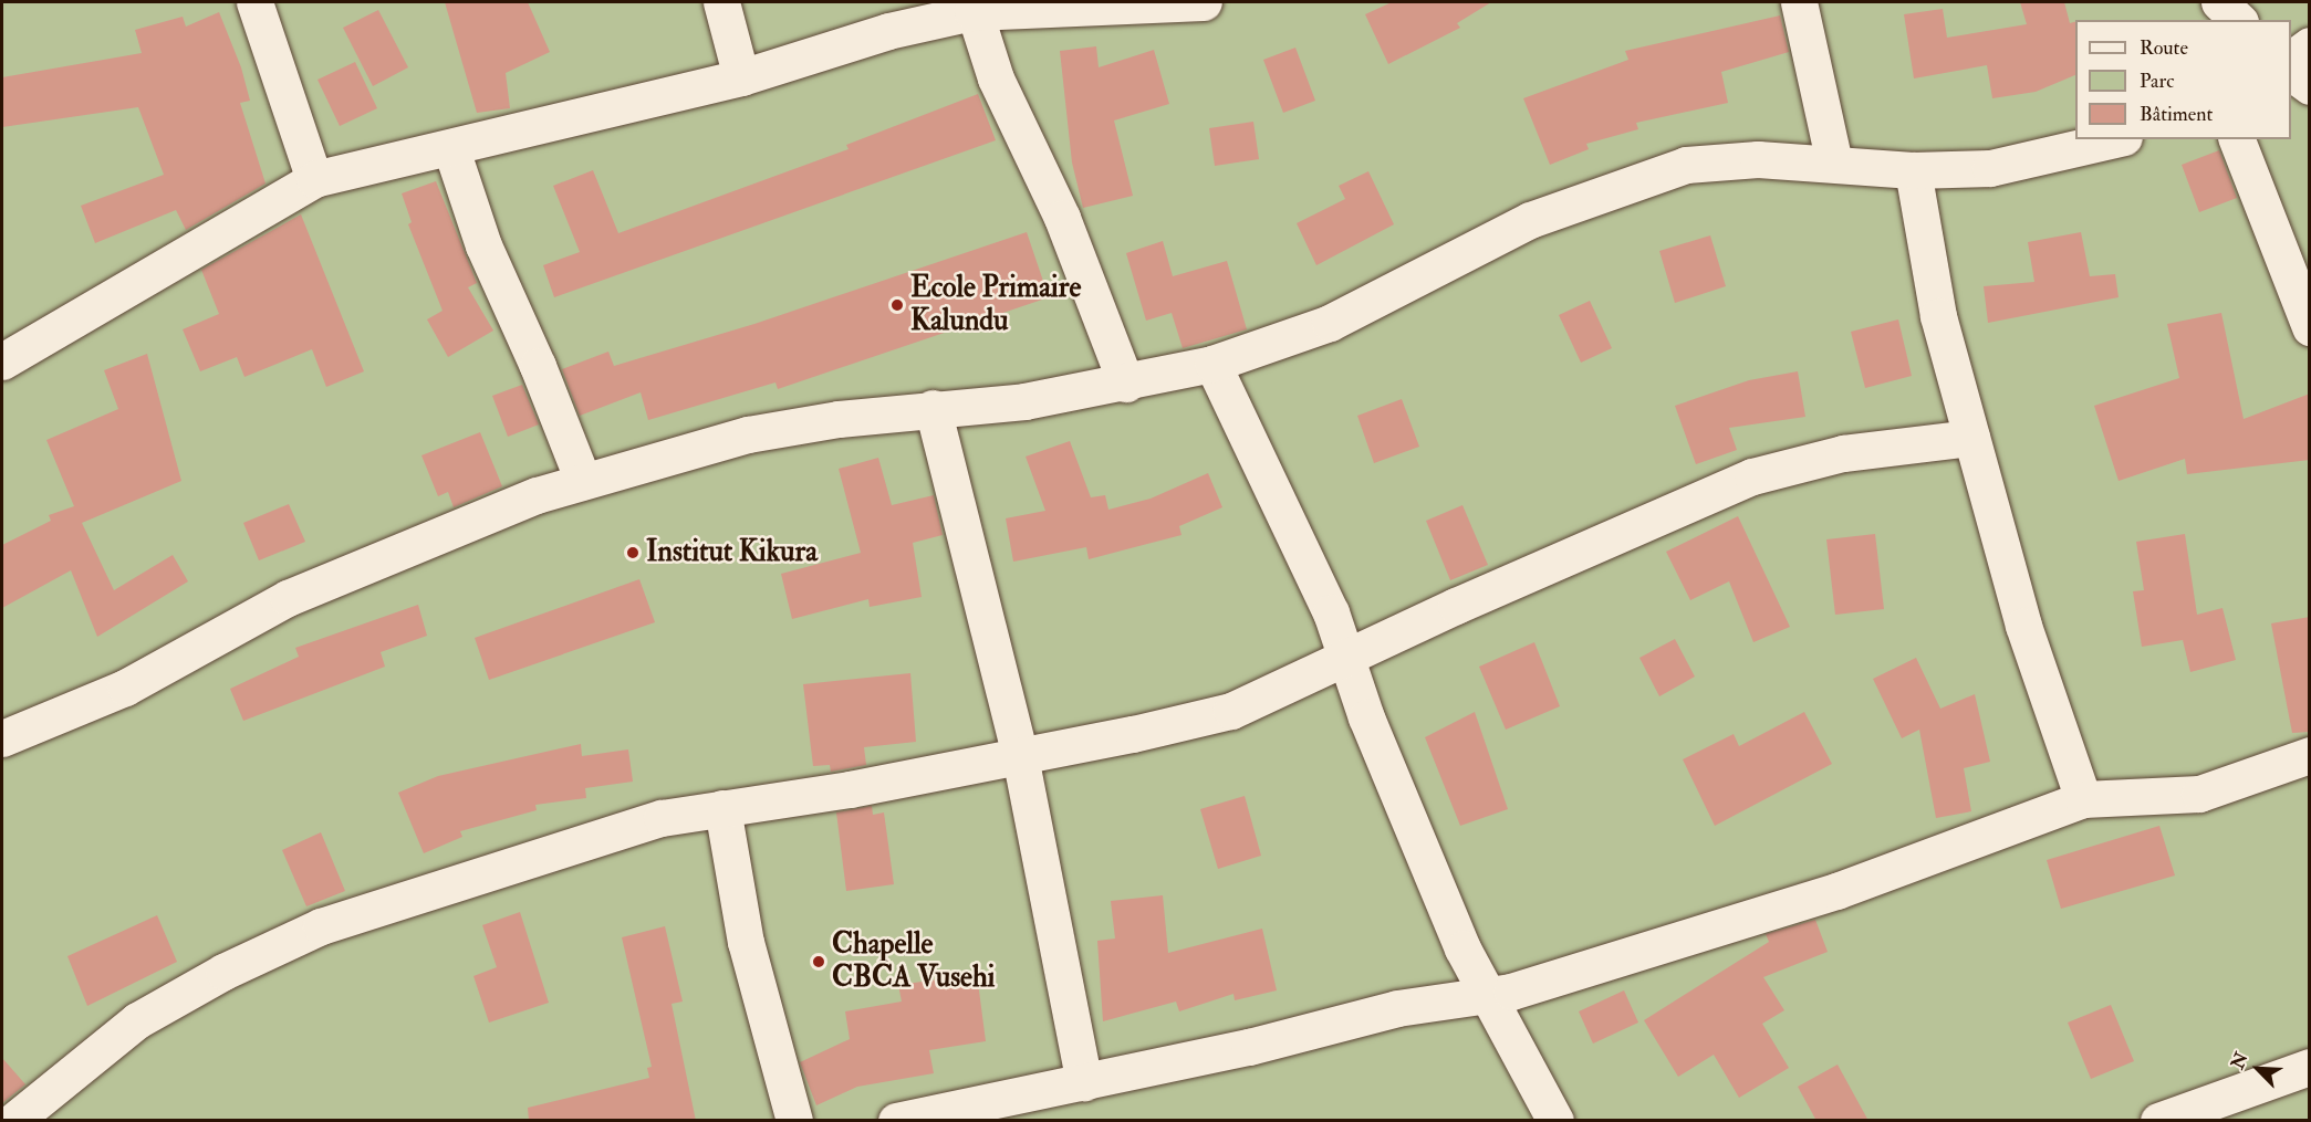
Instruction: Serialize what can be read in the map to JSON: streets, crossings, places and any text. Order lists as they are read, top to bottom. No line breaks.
{"places":["Ecole Primaire Kalundu","Institut Kikura","Chapelle CBCA Vusehi"],"legend":["Route","Parc","Bâtiment"],"north":"top left"}
